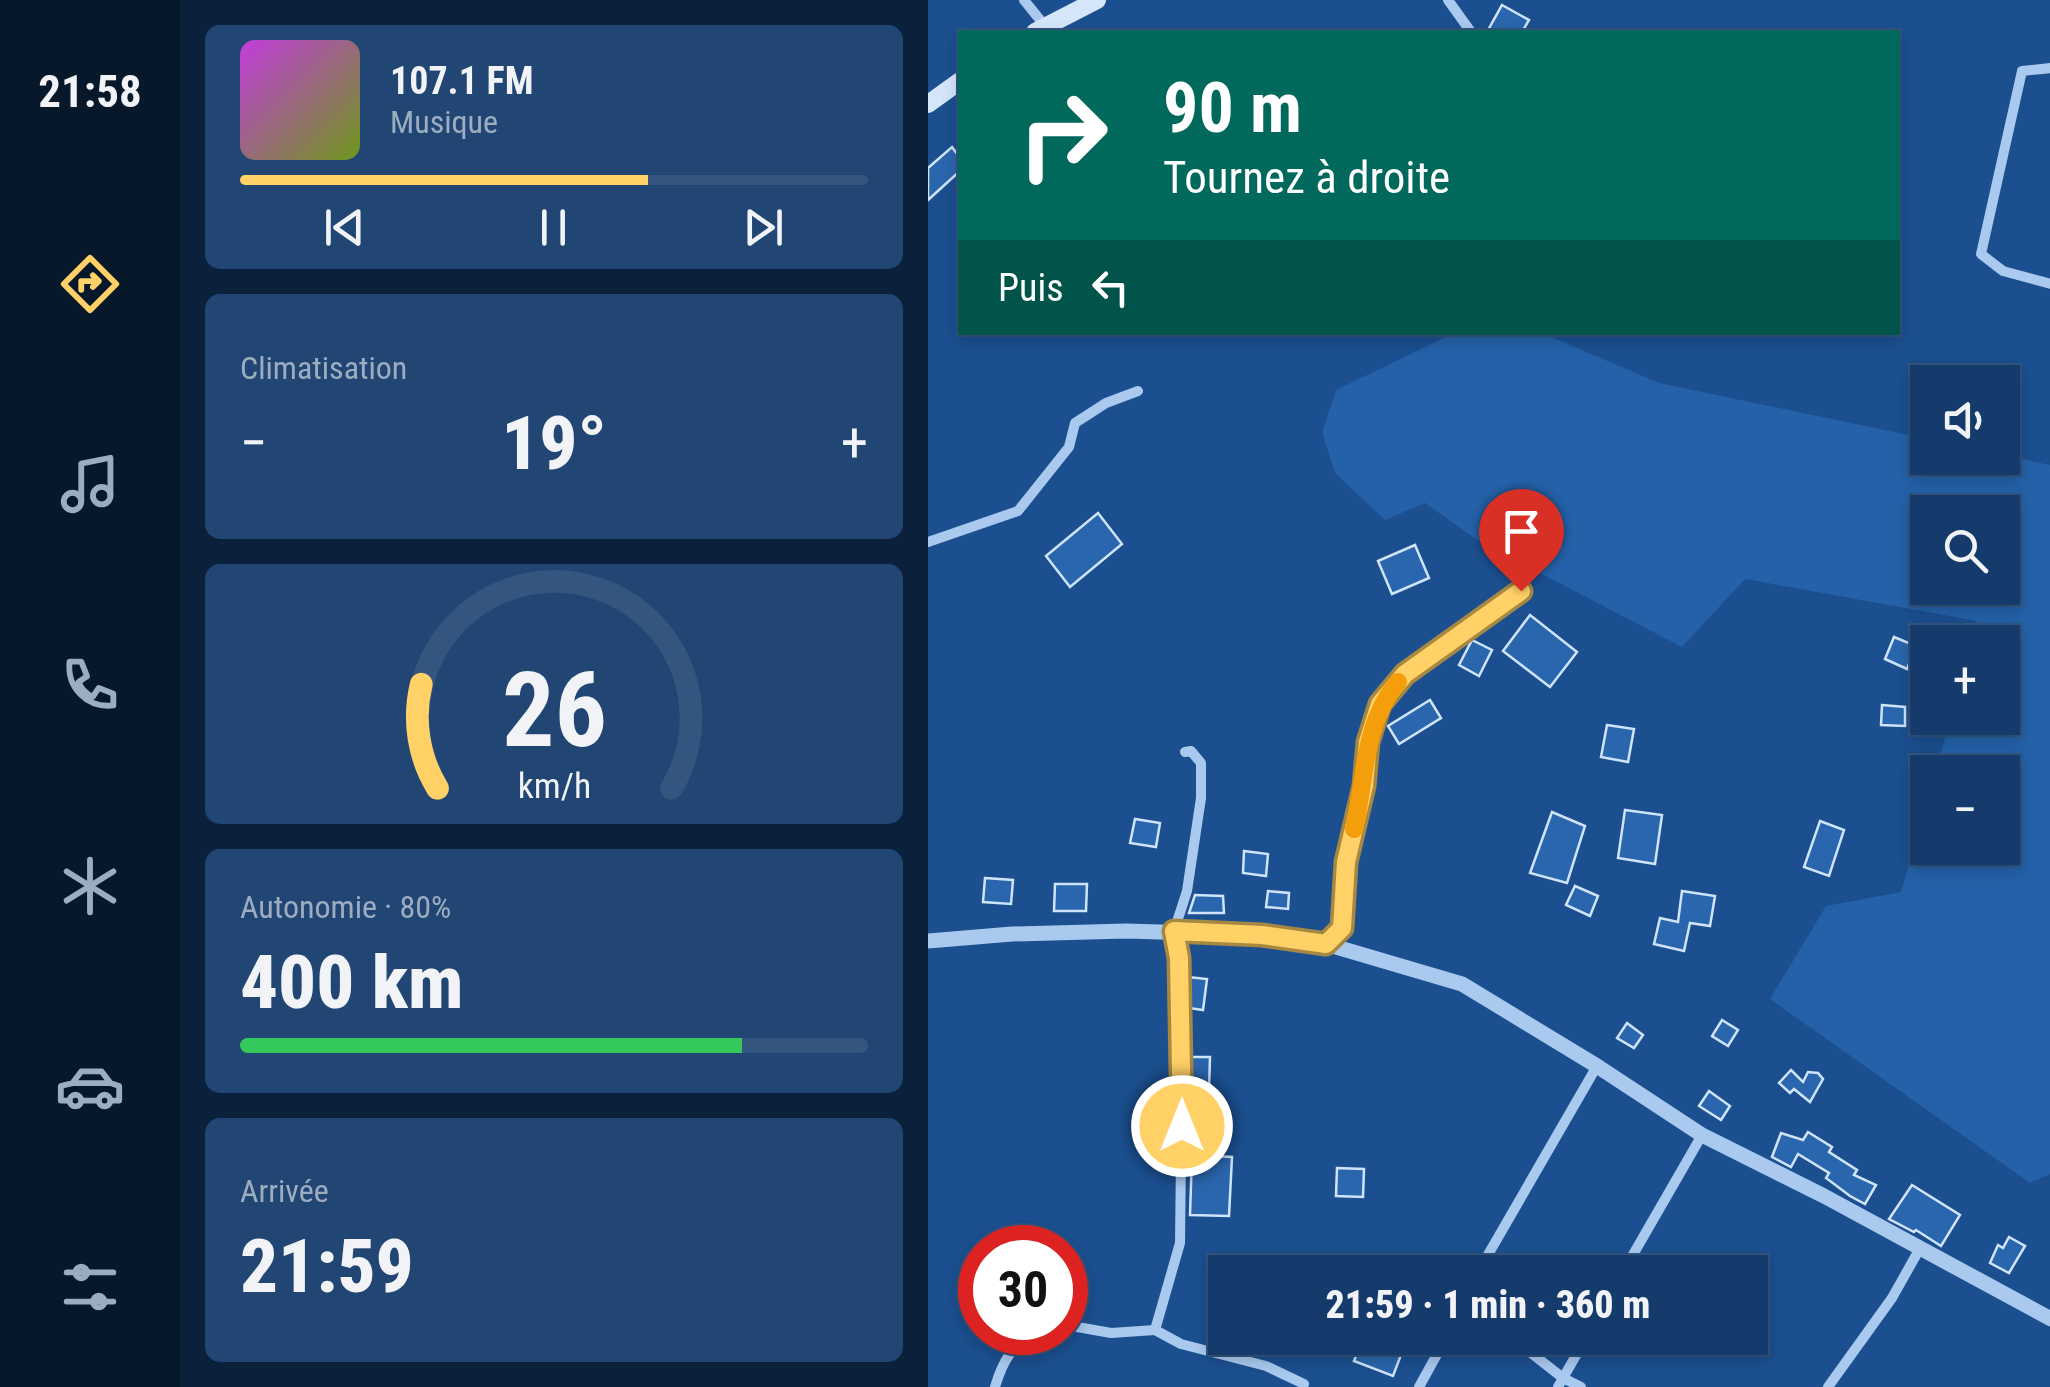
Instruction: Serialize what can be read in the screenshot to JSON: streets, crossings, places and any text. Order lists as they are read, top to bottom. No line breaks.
{"page":{"tabs":"21:58","turn":["90 m","Tournez à droite"],"song":["107.1 FM","Musique"],"then":"Puis","tile":["Climatisation",["Autonomie · 80%","400 km"],["Arrivée","21:59"]],"map_buttons":["+","−"],"heat":["−","19°","+"],"limit":"30","trip":"21:59 · 1 min · 360 m","gauge":["26","km/h"]}}
